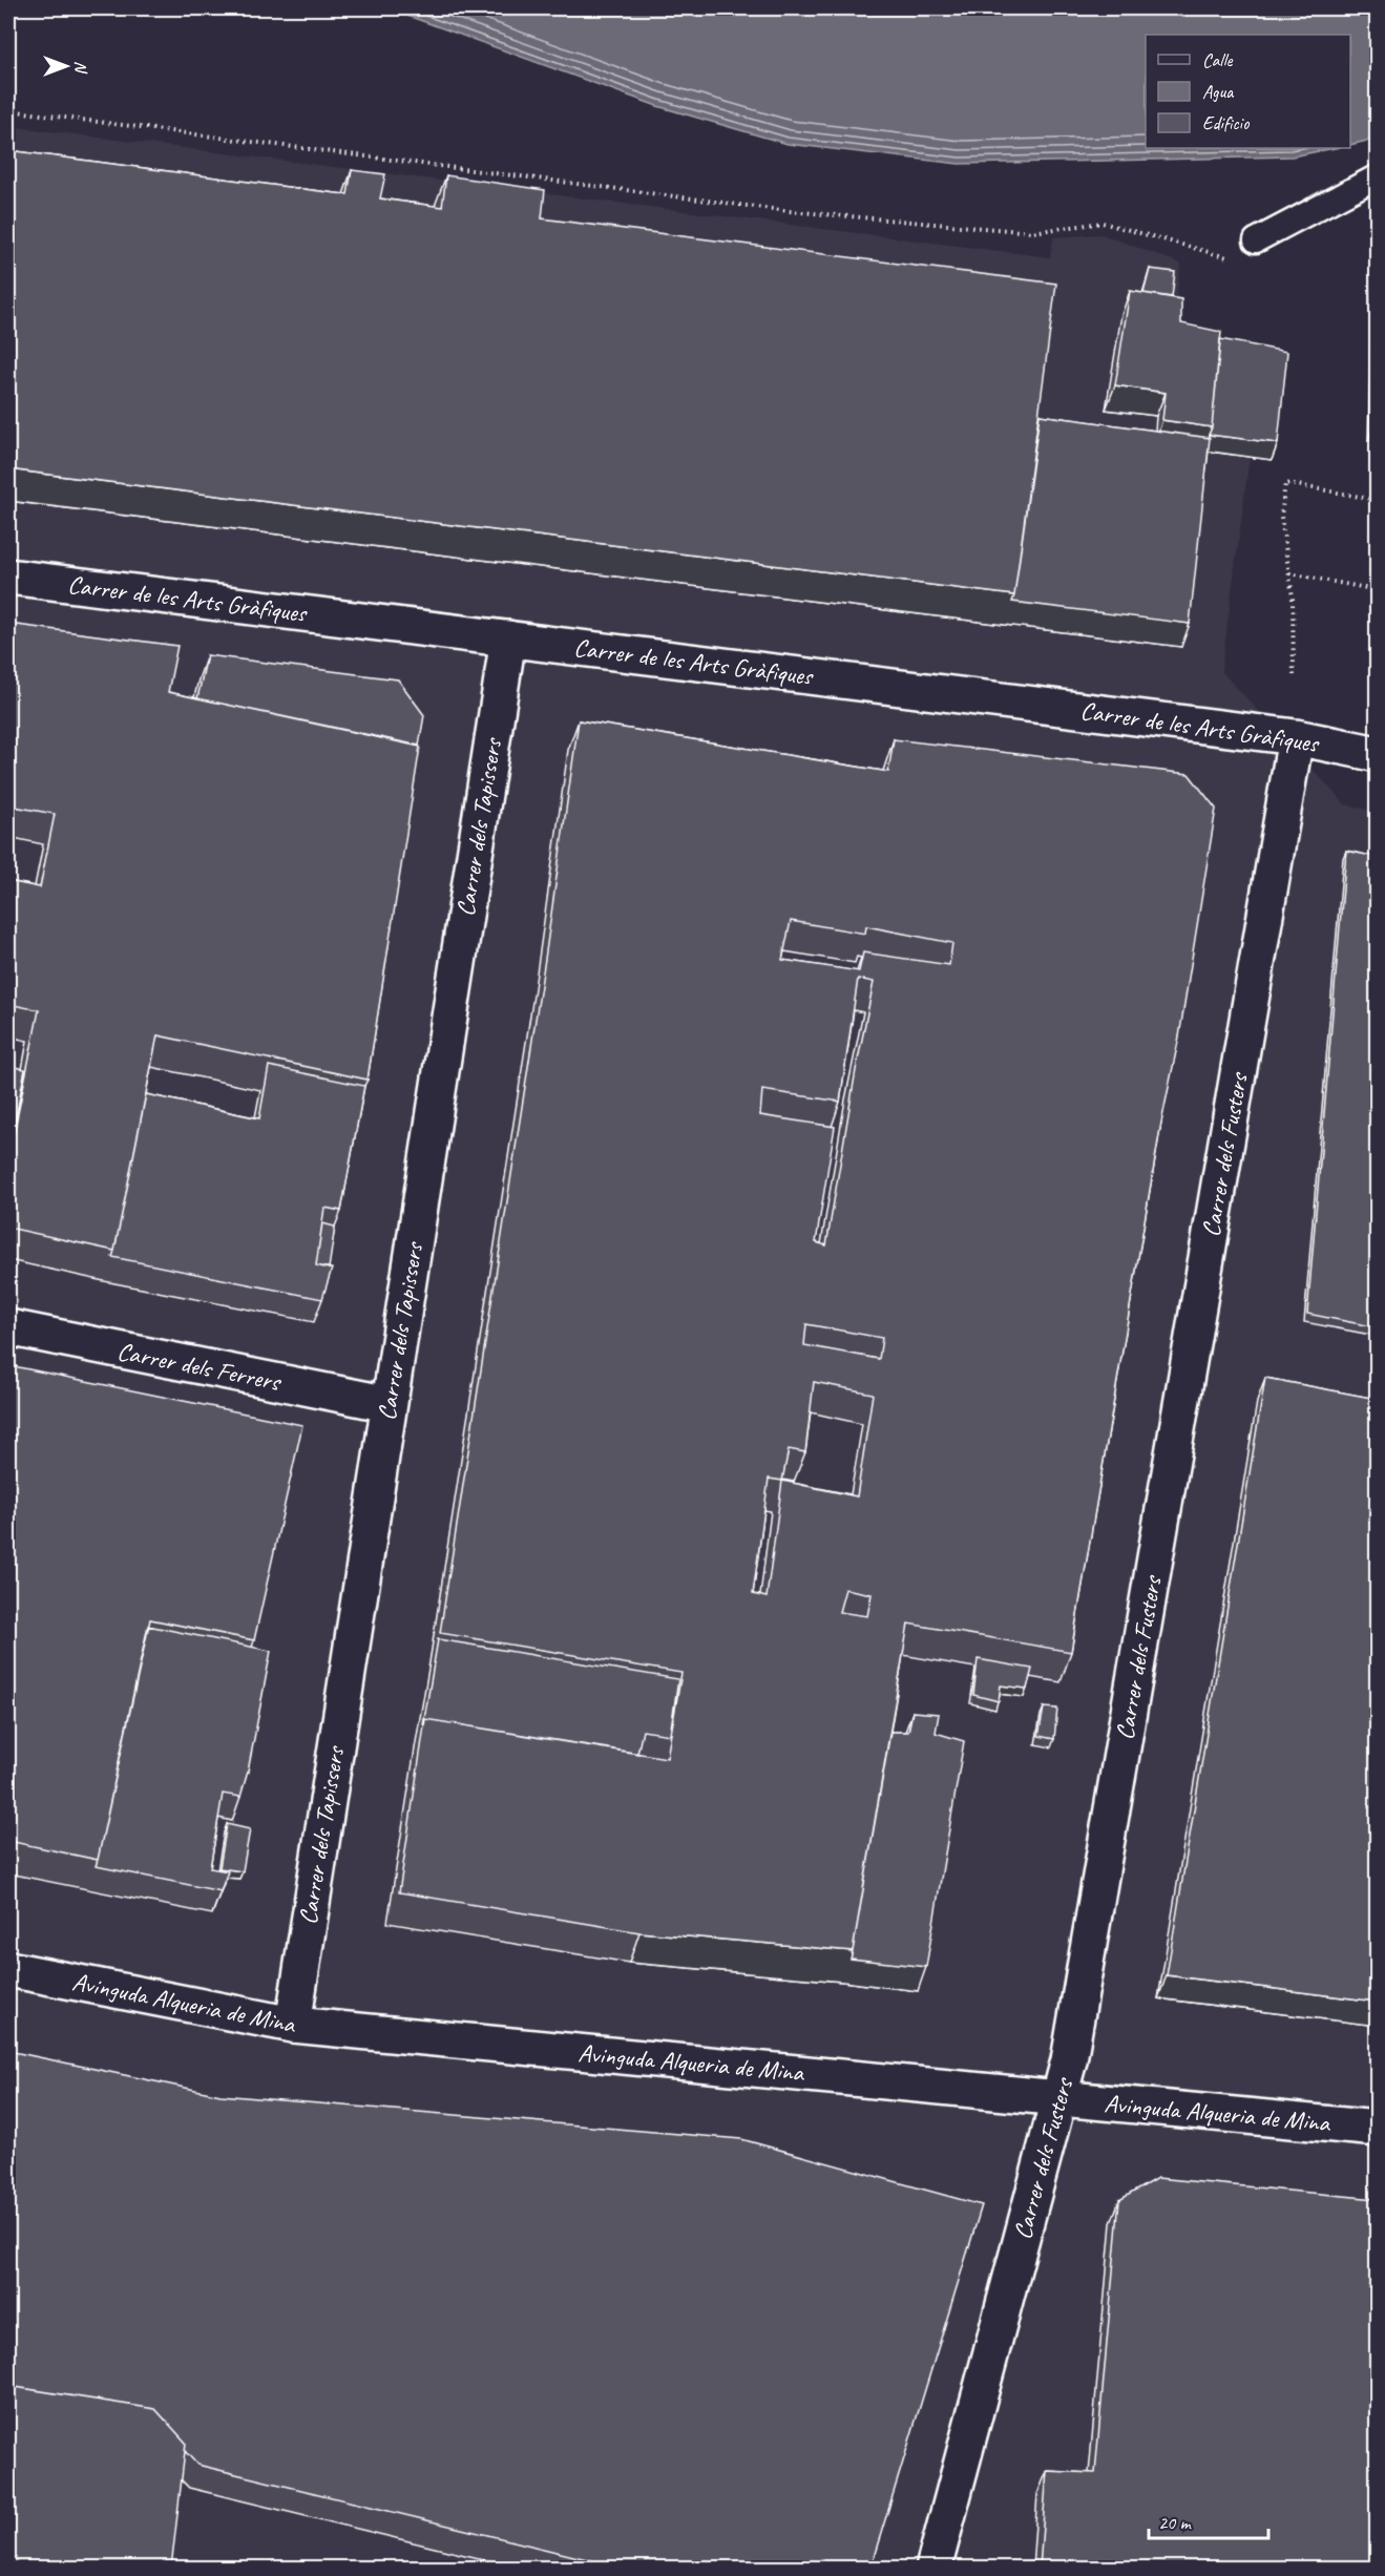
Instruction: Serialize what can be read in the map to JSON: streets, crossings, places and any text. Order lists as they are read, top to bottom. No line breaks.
{"streets":{"street":["Carrer de les Arts Gràfiques","Carrer dels Tapissers","Carrer dels Fusters","Carrer dels Ferrers","Avinguda Alqueria de Mina"]},"crossings":[["Carrer de les Arts Gràfiques","Carrer dels Tapissers"],["Carrer de les Arts Gràfiques","Carrer dels Fusters"],["Carrer dels Tapissers","Carrer dels Ferrers"],["Carrer dels Tapissers","Avinguda Alqueria de Mina"],["Carrer dels Fusters","Avinguda Alqueria de Mina"]],"legend":["Calle","Agua","Edificio"],"scale_bar":"20 m","north":"right"}
